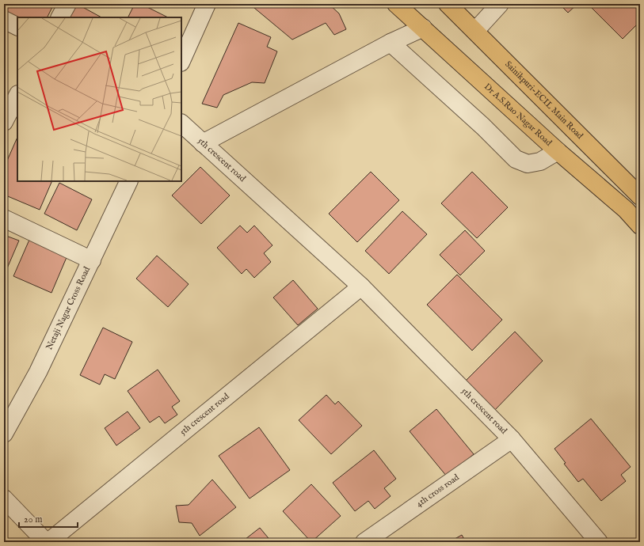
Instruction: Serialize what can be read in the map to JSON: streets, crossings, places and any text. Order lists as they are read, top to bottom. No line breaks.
{"streets":{"main road":["Sainikpuri-ECIL Main Road","Dr A.S.Rao Nagar Road"],"street":["5th crescent road","Netaji Nagar Cross Road","4th cross road"]},"crossings":[["5th crescent road","4th cross road"]],"scale_bar":"20 m"}
